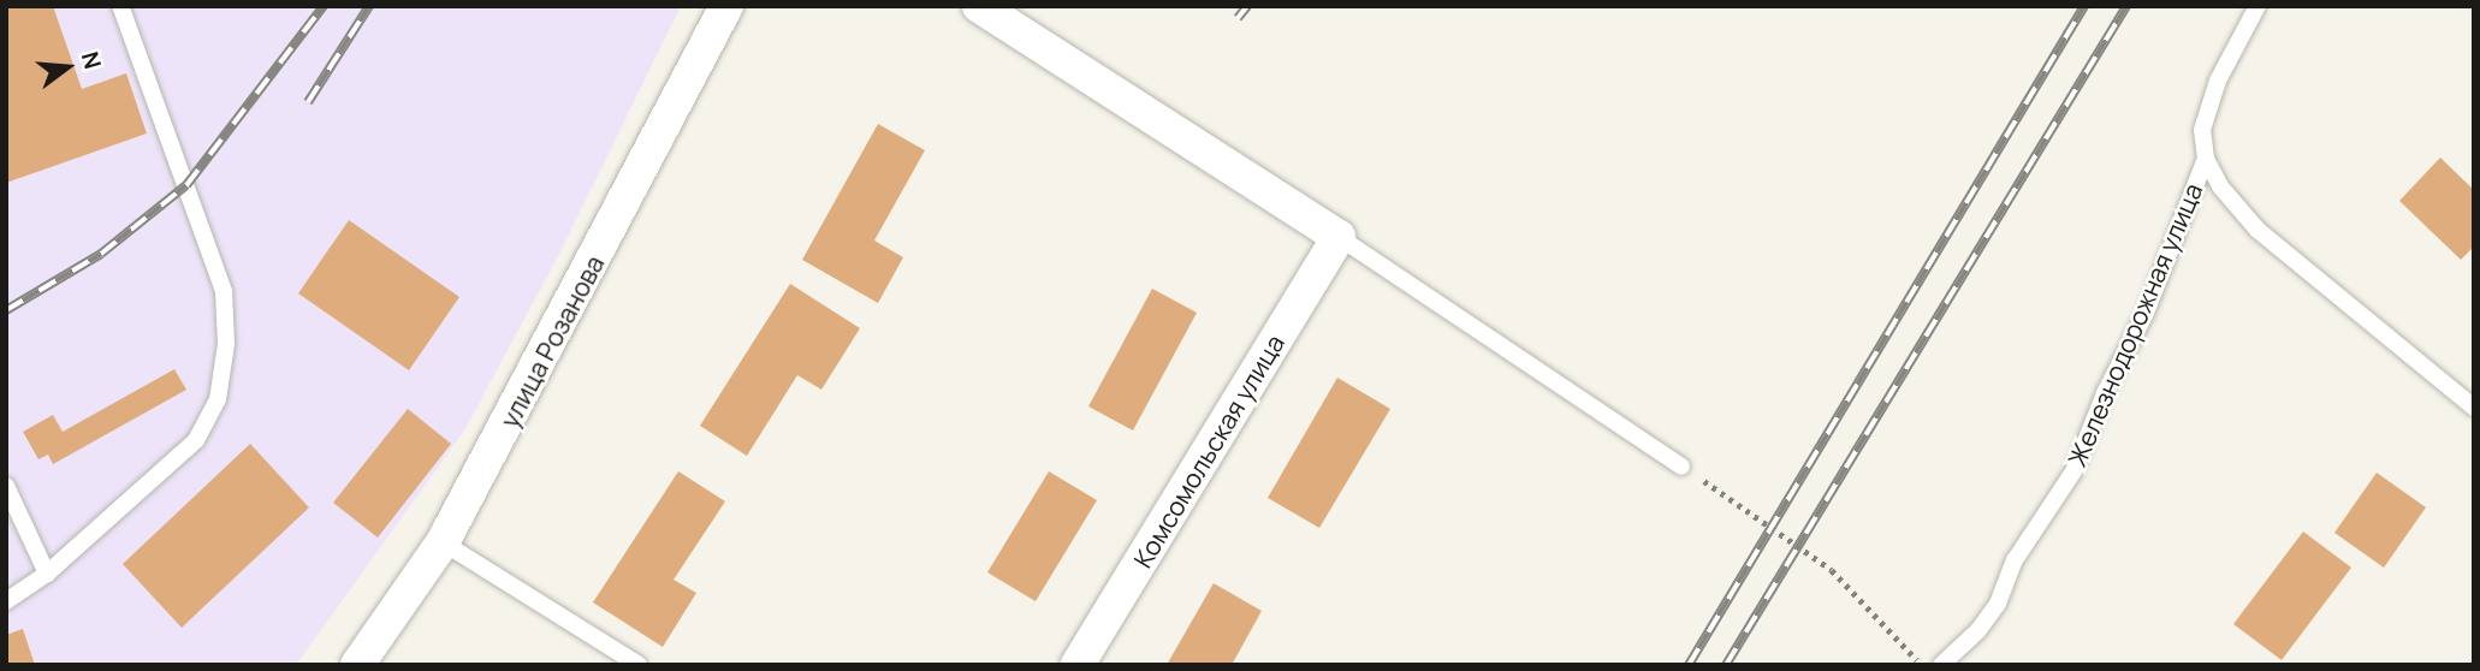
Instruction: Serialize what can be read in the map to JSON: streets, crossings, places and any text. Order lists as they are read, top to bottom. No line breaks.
{"streets":{"street":["улица Розанова","Комсомольская улица"],"lane":["Железнодорожная улица"]},"north":"right"}
